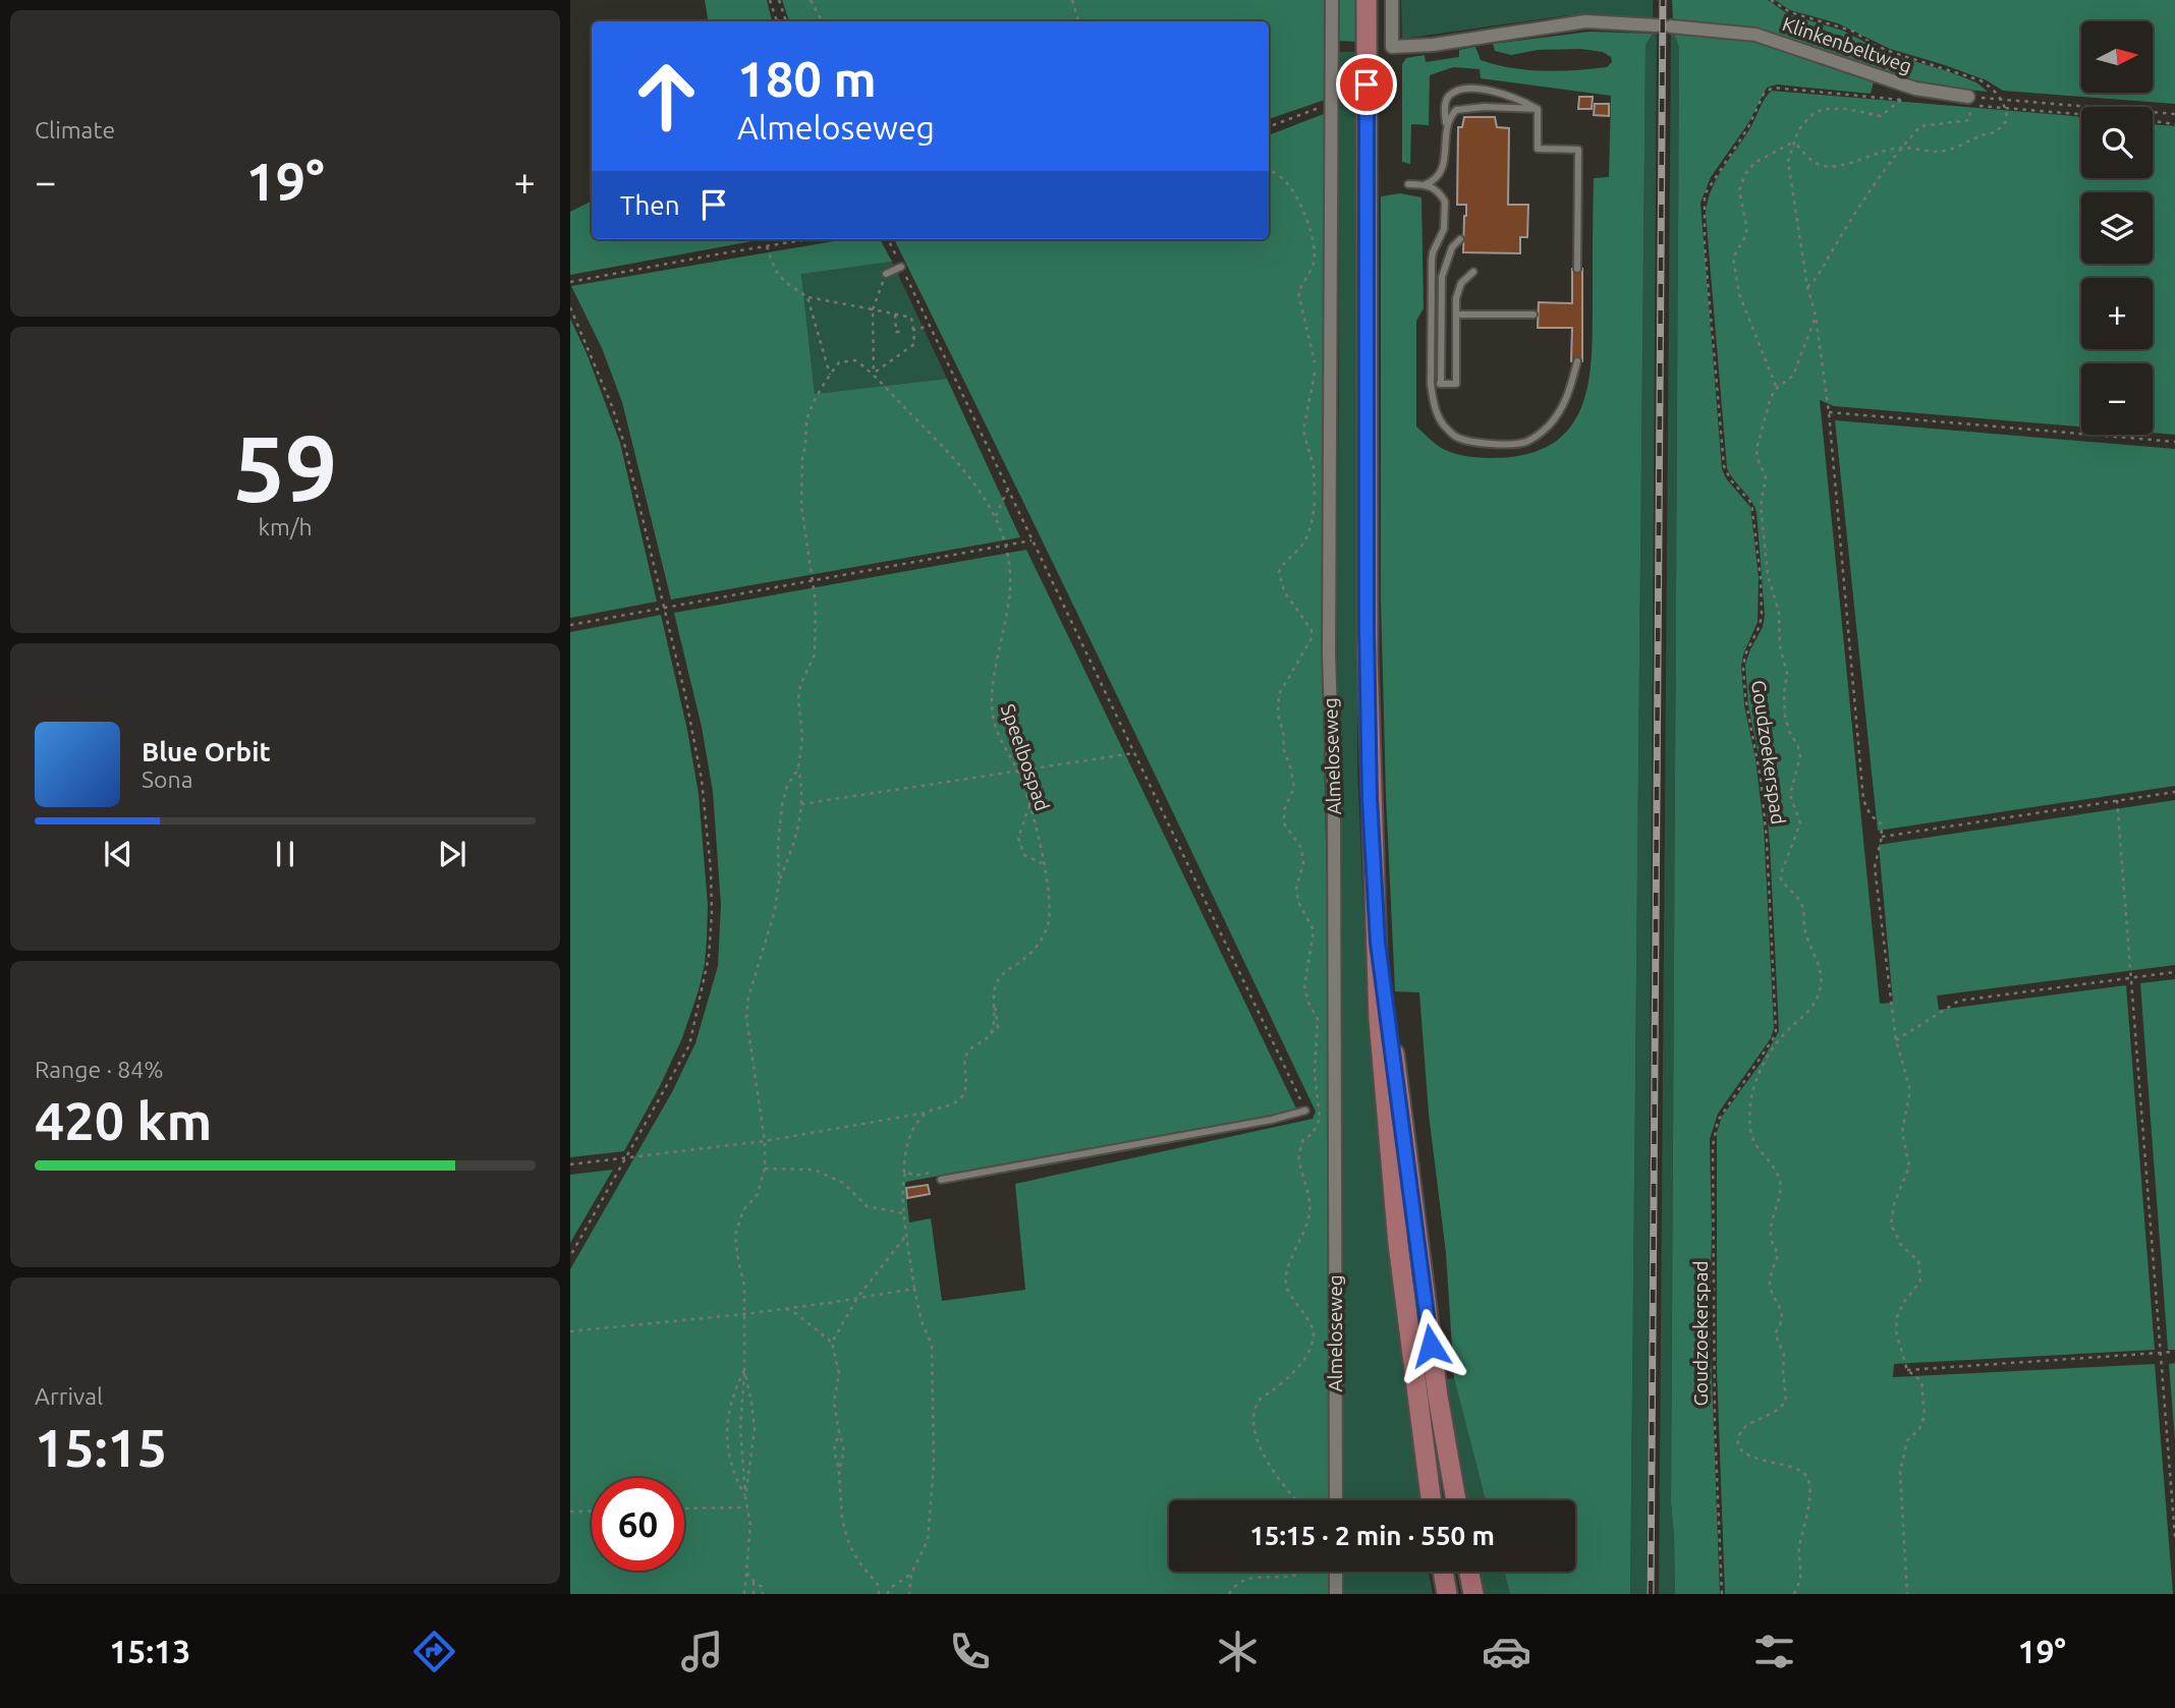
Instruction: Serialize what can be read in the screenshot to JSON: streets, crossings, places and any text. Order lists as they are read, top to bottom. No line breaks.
{"streets":{"main road":["Almeloseweg"],"street":["Klinkenbeltweg"],"path":["Goudzoekerspad","Speelbospad"]},"north":"right","page":{"tile":["Climate",["59","km/h"],["Range · 84%","420 km"],["Arrival","15:15"]],"map_buttons":["+","−"],"turn":["180 m","Almeloseweg"],"heat":["−","19°","+"],"then":"Then","song":["Blue Orbit","Sona"],"limit":"60","trip":"15:15 · 2 min · 550 m","tabs":["15:13","19°"]}}
